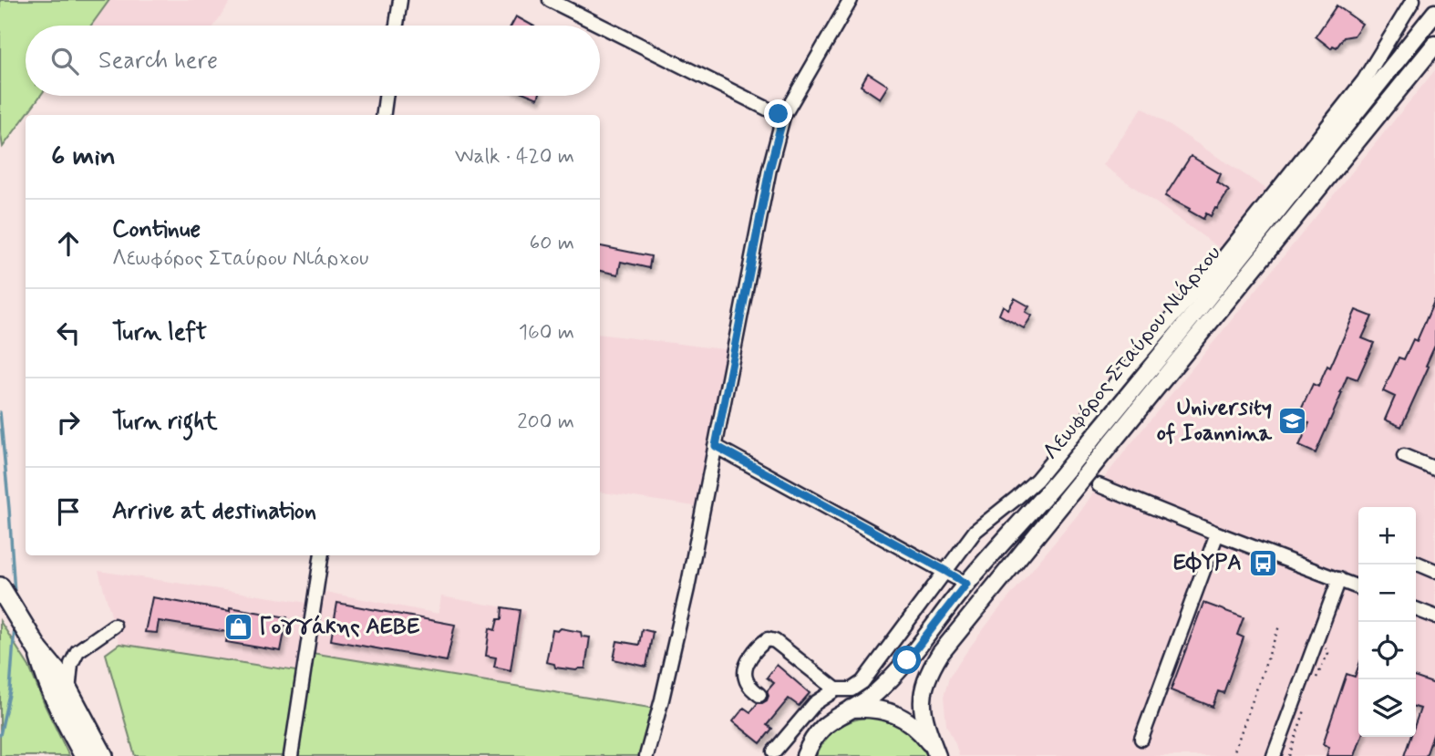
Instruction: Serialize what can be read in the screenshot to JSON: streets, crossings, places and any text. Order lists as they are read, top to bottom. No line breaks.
{"streets":{"main road":["Λεωφόρος Σταύρου Νιάρχου"]},"places":{"school or university":["University of Ioannina"],"bus stop":["ΕΦΥΡΑ"],"shop":["Γογγάκης ΑΕΒΕ"]},"page":{"search":"Search here","heading":["6 min","Walk · 420 m"],"list":[["Continue","Λεωφόρος Σταύρου Νιάρχου","60 m"],["Turn left","160 m"],["Turn right","200 m"],"Arrive at destination"],"map_buttons":["+","−"]}}
